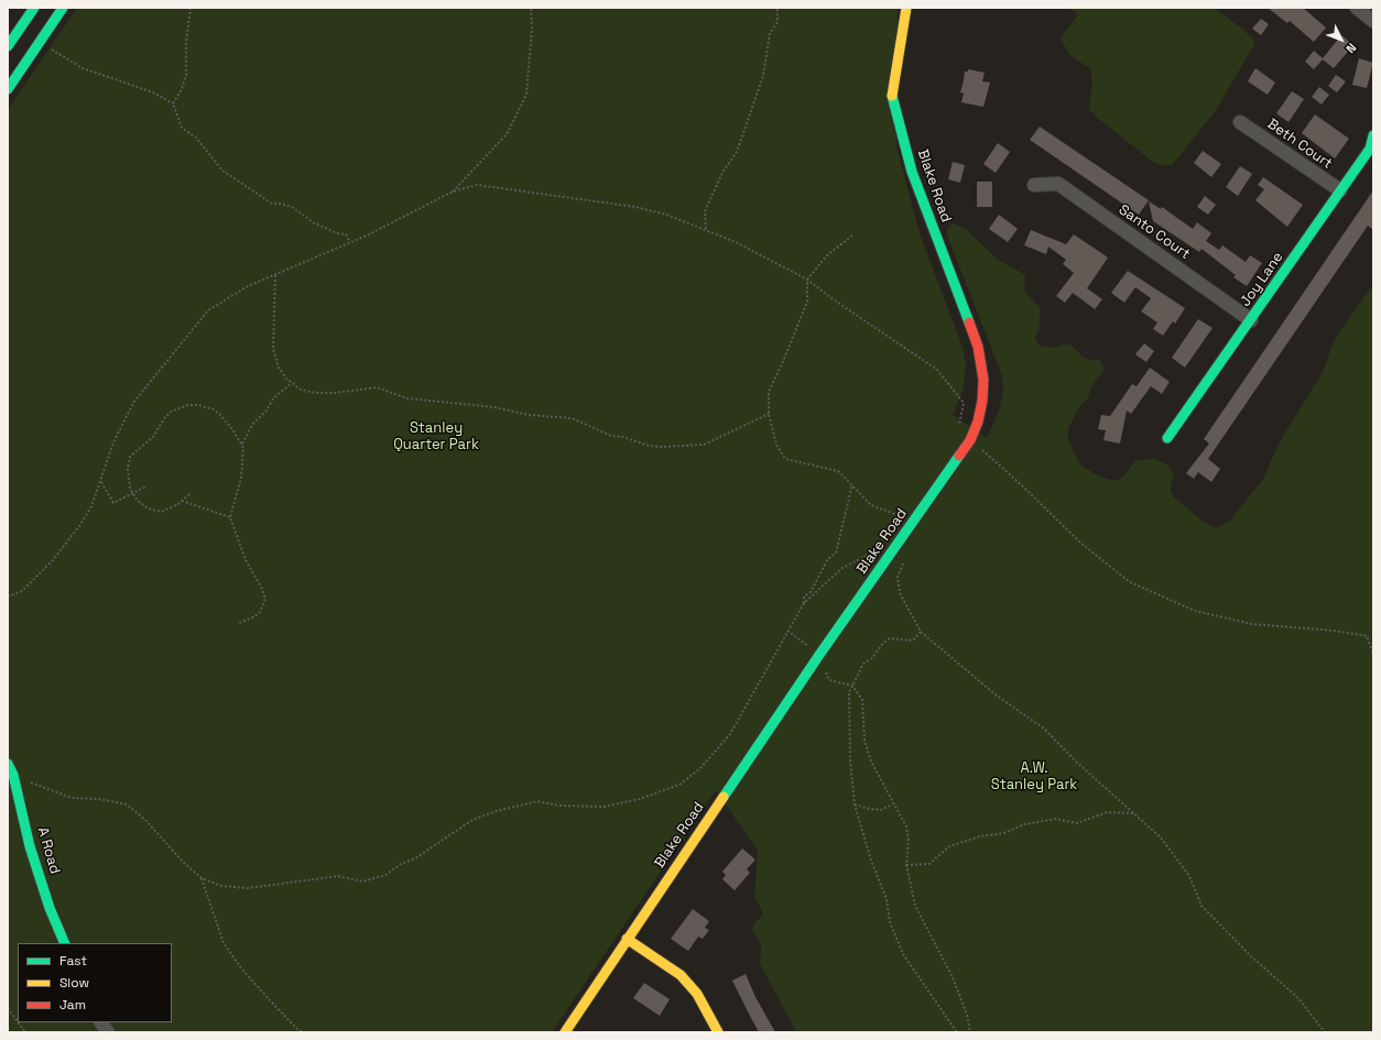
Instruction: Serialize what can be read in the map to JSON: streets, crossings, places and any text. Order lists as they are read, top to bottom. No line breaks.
{"streets":{"street":["Beth Court","Blake Road","Santo Court","Joy Lane","A Road"]},"crossings":[["Beth Court","Joy Lane"],["Santo Court","Joy Lane"]],"parks":["Stanley Quarter Park","A.W. Stanley Park"],"legend":["Fast","Slow","Jam"],"north":"bottom right"}
